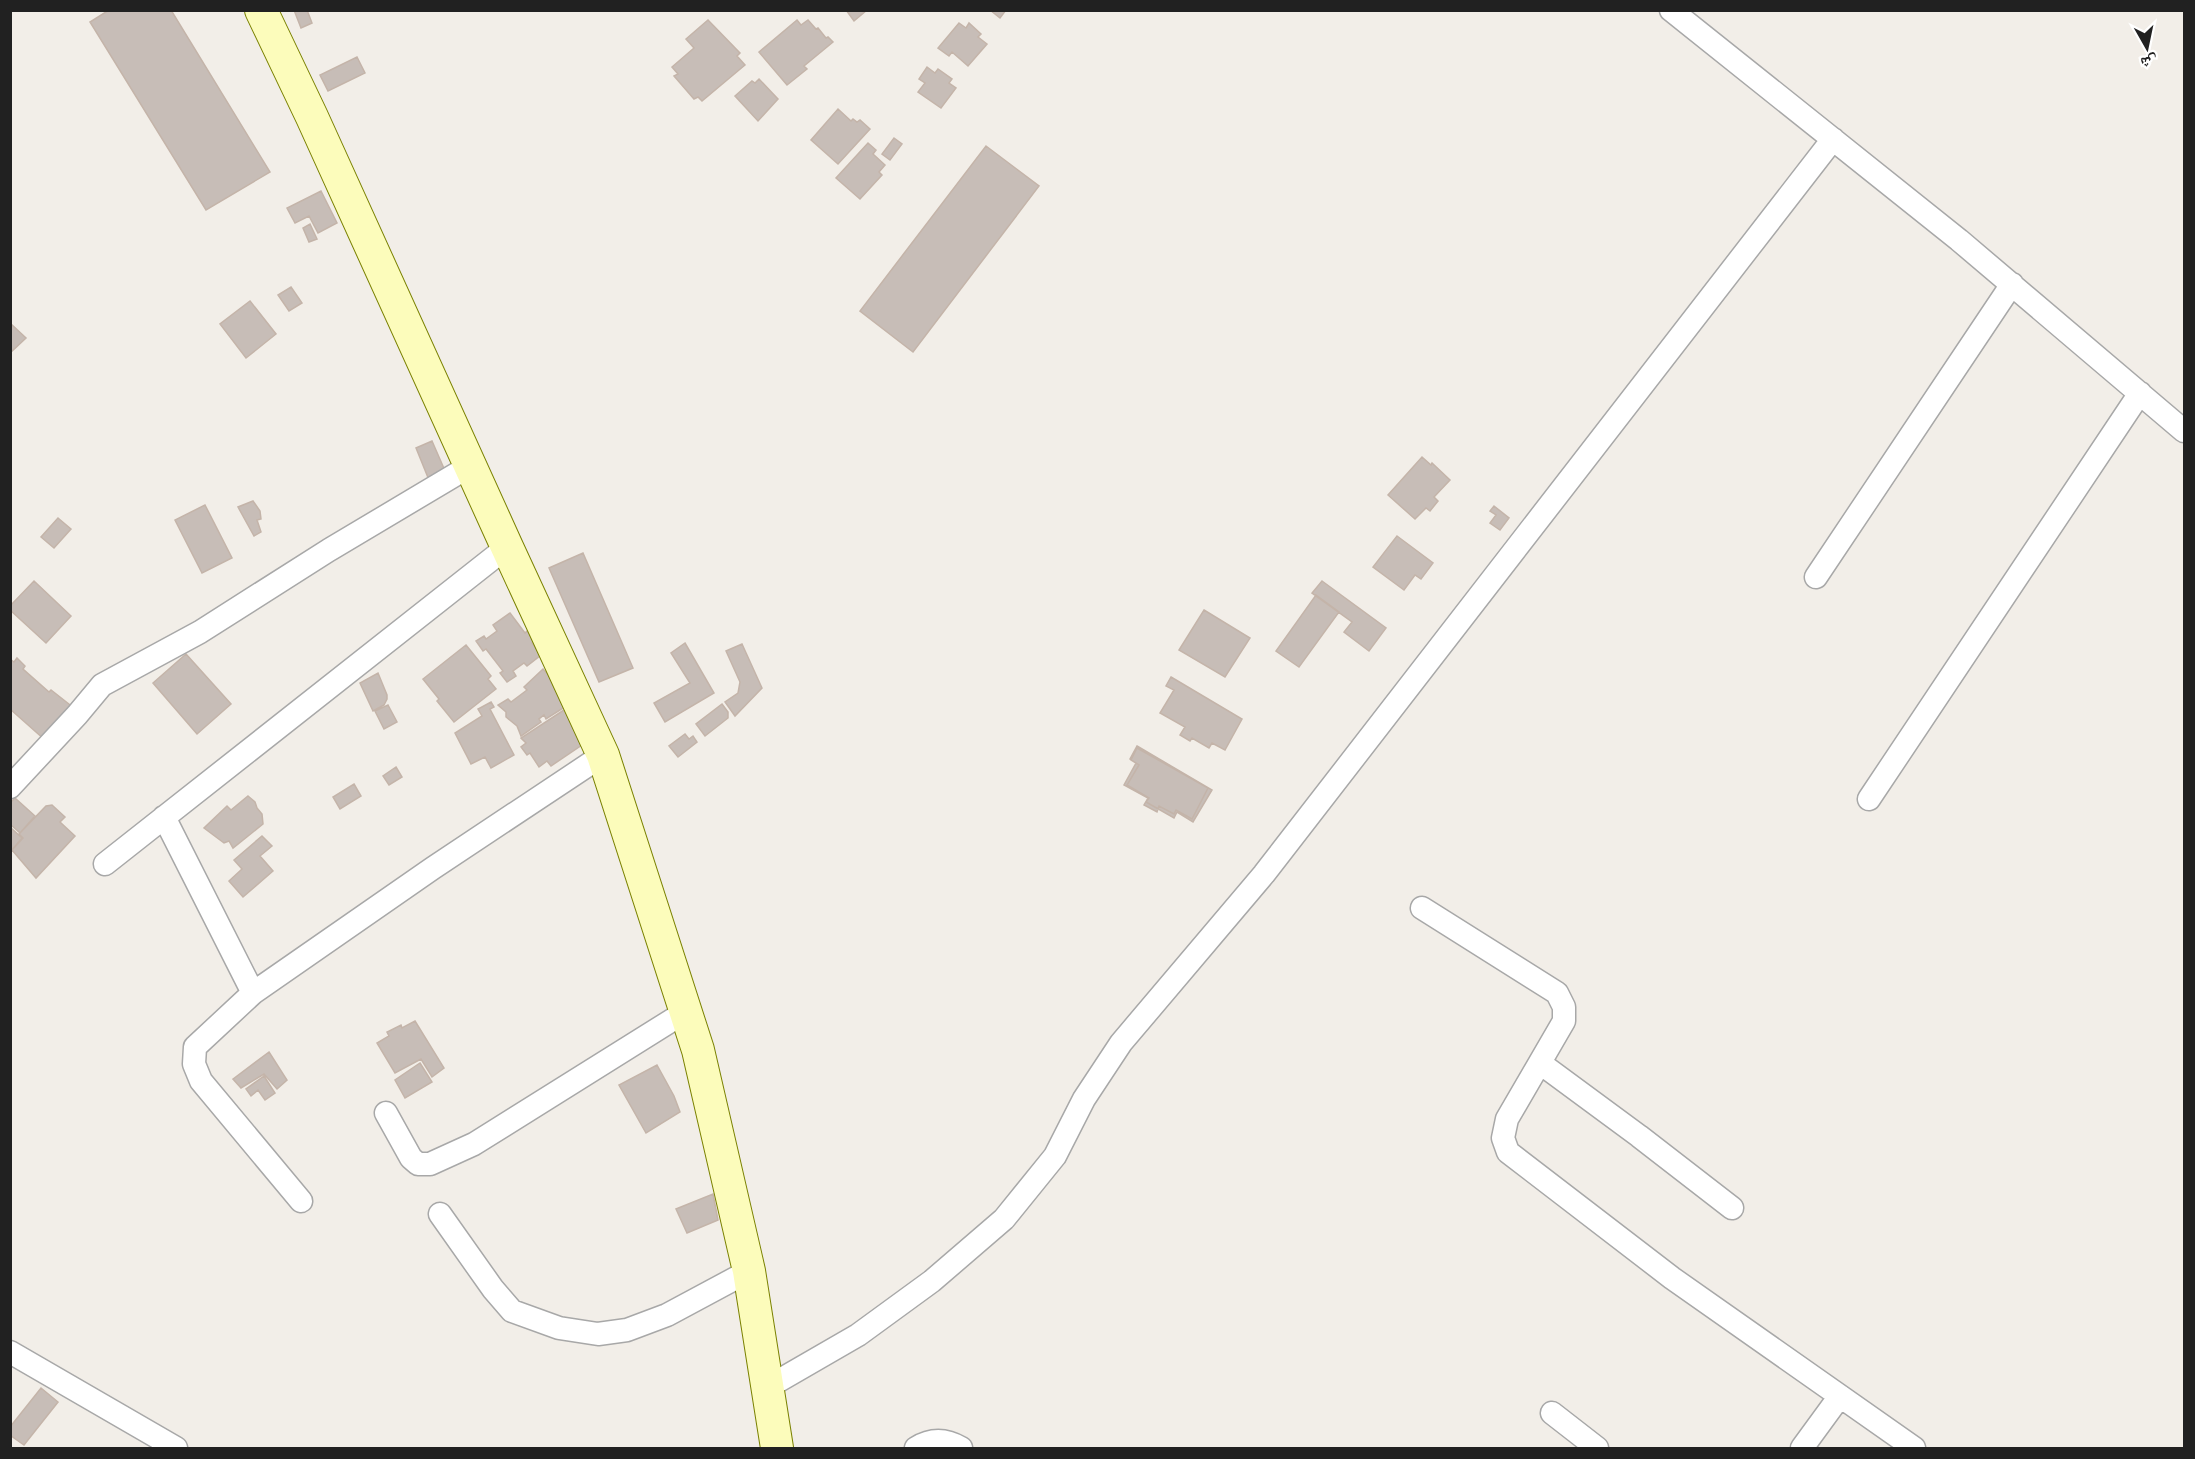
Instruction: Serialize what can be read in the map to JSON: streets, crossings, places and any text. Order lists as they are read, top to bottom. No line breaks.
{"north":"bottom"}
